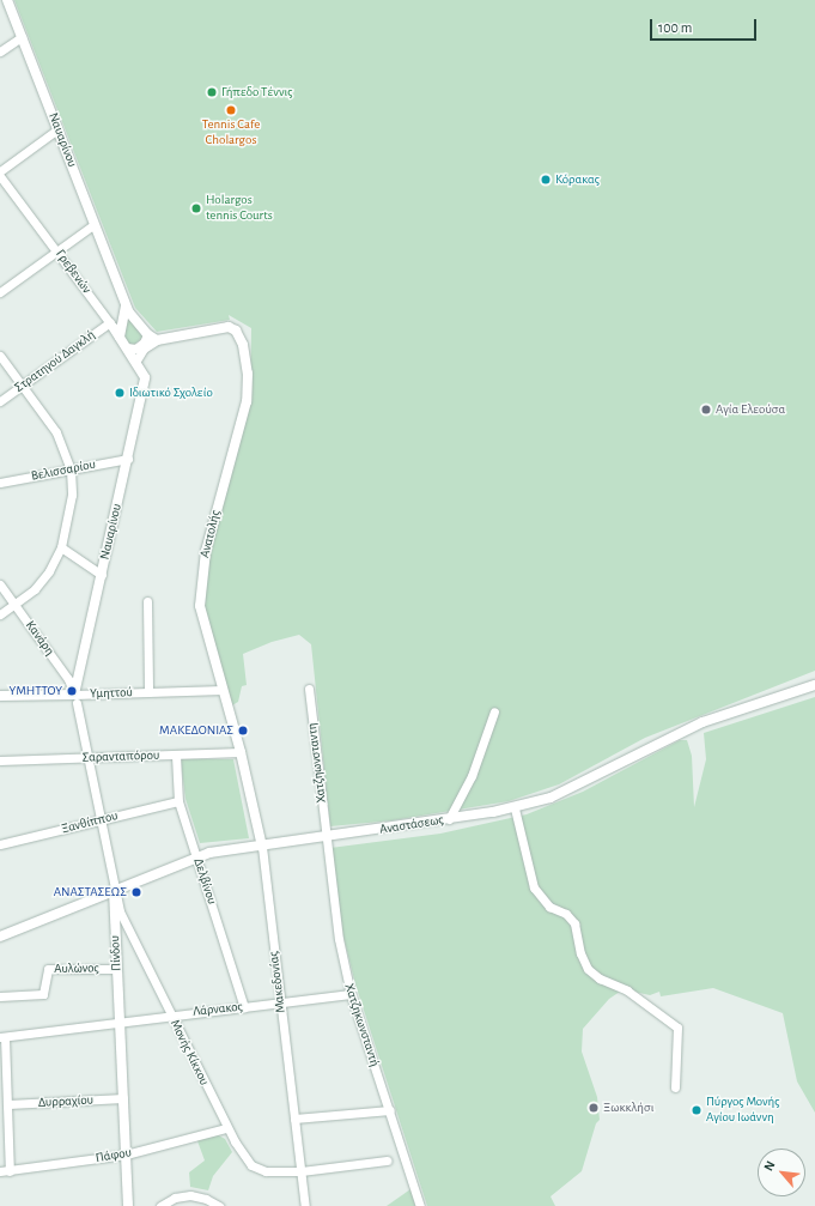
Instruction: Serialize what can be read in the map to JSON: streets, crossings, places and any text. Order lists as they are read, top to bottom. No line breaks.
{"streets":{"street":["Ναυαρίνου","Γρεβενών","Στρατηγού Δαγκλή","Βελισσαρίου","Ανατολής","Κανάρη","Υμηττού","Σαρανταπόρου","Χατζηωνσταντη","Ξανθίππου","Αναστάσεως","Δελβίνου","Πίνδου","Αυλώνος","Μακεδονίας","Λάρνακος","Χατζηκωνσταντή","Μονής Κίκκου","Δυρραχίου","Πάφου"]},"crossings":[["Ναυαρίνου","Γρεβενών"],["Ναυαρίνου","Βελισσαρίου"],["Ναυαρίνου","Ανατολής"],["Ναυαρίνου","Κανάρη"],["Ναυαρίνου","Υμηττού"],["Ναυαρίνου","Πίνδου"],["Γρεβενών","Στρατηγού Δαγκλή"],["Ανατολής","Υμηττού"],["Ανατολής","Σαρανταπόρου"],["Ανατολής","Αναστάσεως"],["Ανατολής","Μακεδονίας"],["Κανάρη","Υμηττού"],["Κανάρη","Πίνδου"],["Υμηττού","Πίνδου"],["Σαρανταπόρου","Δελβίνου"],["Σαρανταπόρου","Πίνδου"],["Χατζηωνσταντη","Αναστάσεως"],["Χατζηωνσταντη","Χατζηκωνσταντή"],["Ξανθίππου","Δελβίνου"],["Ξανθίππου","Πίνδου"],["Αναστάσεως","Δελβίνου"],["Αναστάσεως","Πίνδου"],["Αναστάσεως","Μακεδονίας"],["Αναστάσεως","Χατζηκωνσταντή"],["Αναστάσεως","Μονής Κίκκου"],["Δελβίνου","Λάρνακος"],["Πίνδου","Αυλώνος"],["Πίνδου","Λάρνακος"],["Πίνδου","Μονής Κίκκου"],["Πίνδου","Δυρραχίου"],["Πίνδου","Πάφου"],["Μακεδονίας","Λάρνακος"],["Μακεδονίας","Μονής Κίκκου"],["Λάρνακος","Χατζηκωνσταντή"],["Λάρνακος","Μονής Κίκκου"],["Μονής Κίκκου","Πάφου"]],"places":["Γήπεδο Τέννις","Tennis Cafe Cholargos","Κόρακας","Holargos tennis Courts","Ιδιωτικό Σχολείο","Αγία Ελεούσα","ΥΜΗΤΤΟΥ","ΜΑΚΕΔΟΝΙΑΣ","ΑΝΑΣΤΑΣΕΩΣ","Ξωκκλήσι","Πύργος Μονής Αγίου Ιωάννη"],"scale_bar":"100 m","north":"top left"}
